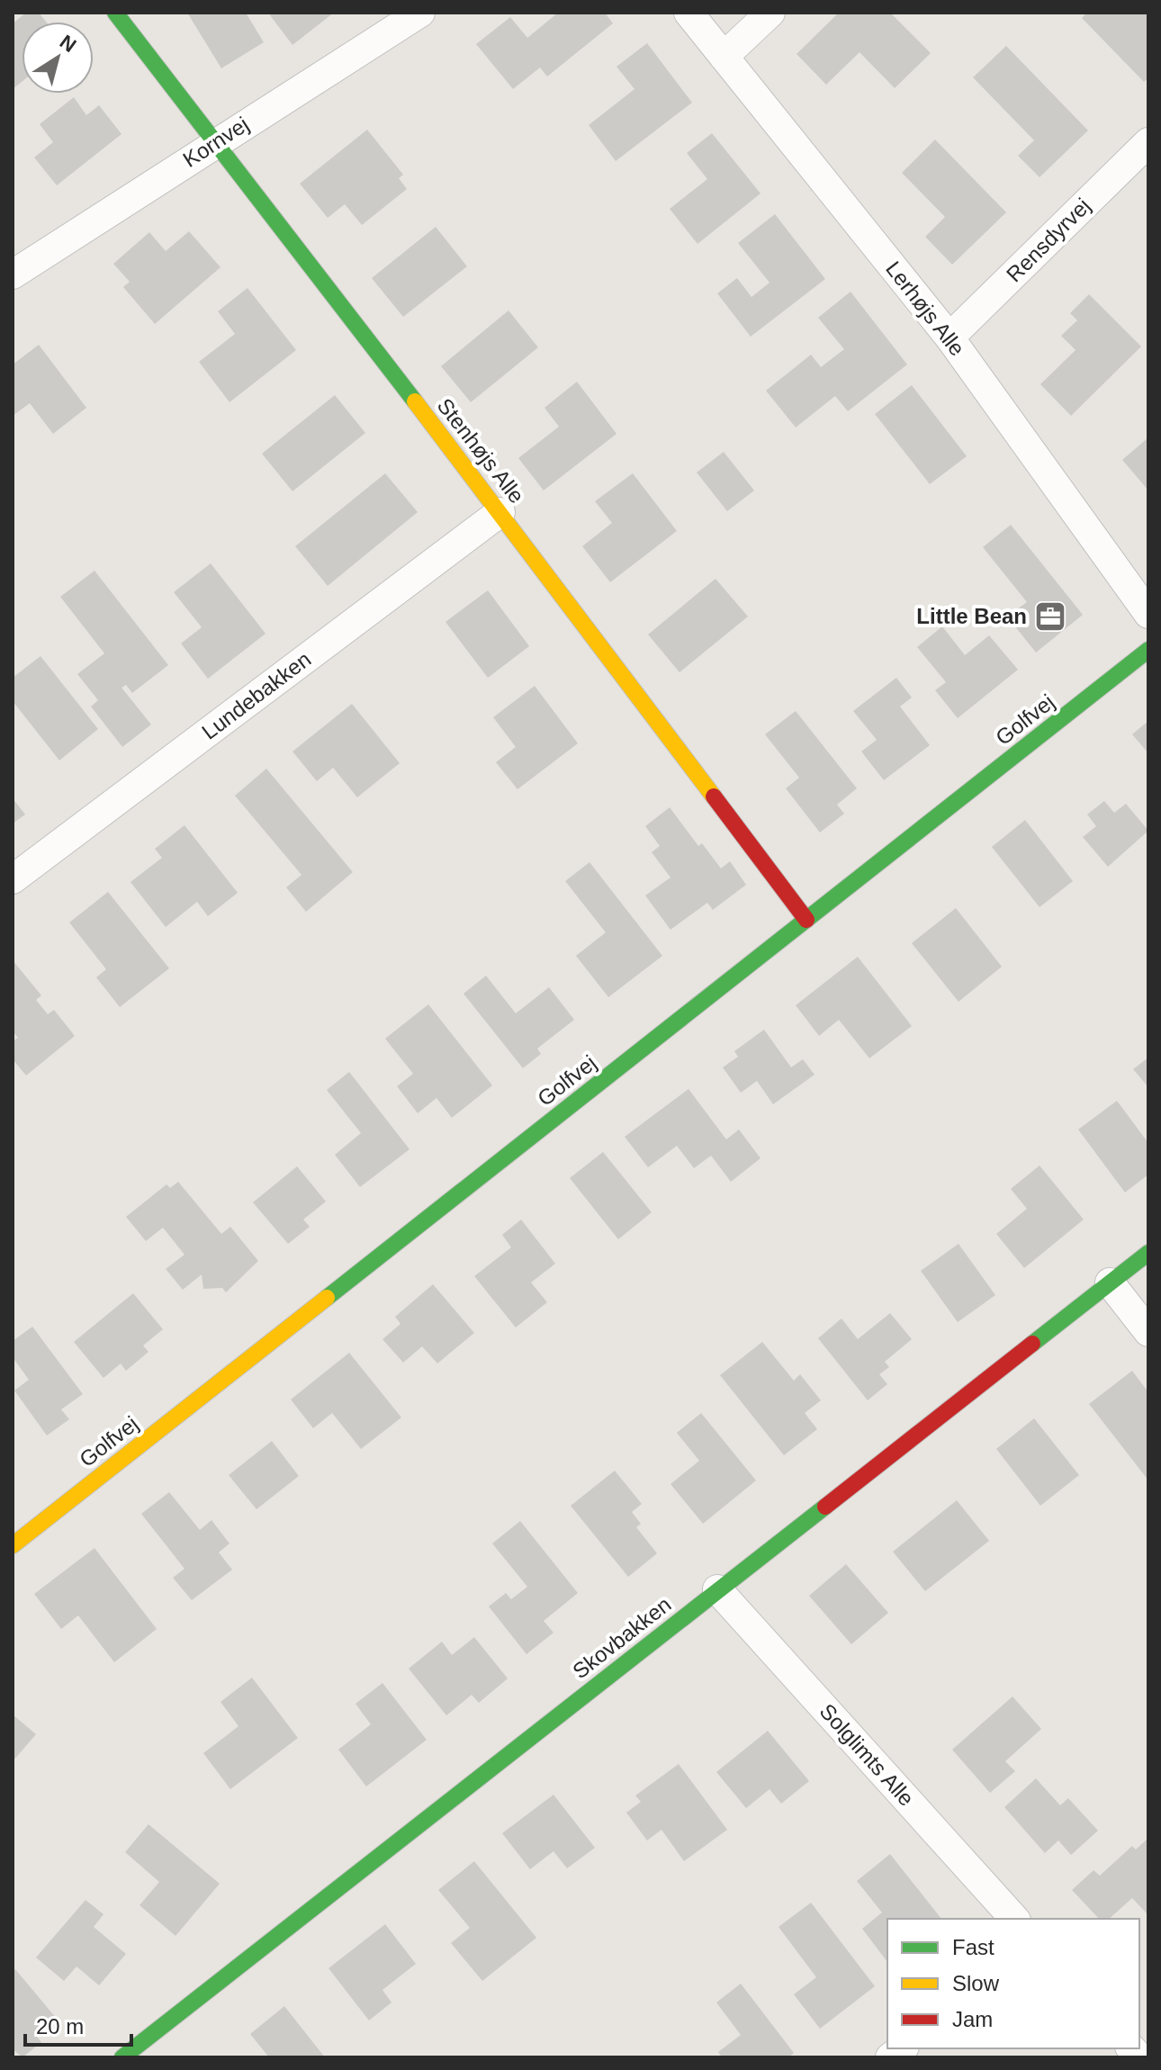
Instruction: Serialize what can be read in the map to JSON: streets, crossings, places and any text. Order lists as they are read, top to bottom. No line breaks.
{"streets":{"street":["Kornvej","Rensdyrvej","Lerhøjs Alle","Stenhøjs Alle","Lundebakken","Golfvej","Skovbakken","Solglimts Alle"]},"crossings":[["Kornvej","Stenhøjs Alle"],["Rensdyrvej","Lerhøjs Alle"],["Stenhøjs Alle","Lundebakken"],["Stenhøjs Alle","Golfvej"],["Skovbakken","Solglimts Alle"]],"places":{"office":["Little Bean"]},"legend":["Fast","Slow","Jam"],"scale_bar":"20 m","north":"top right"}
